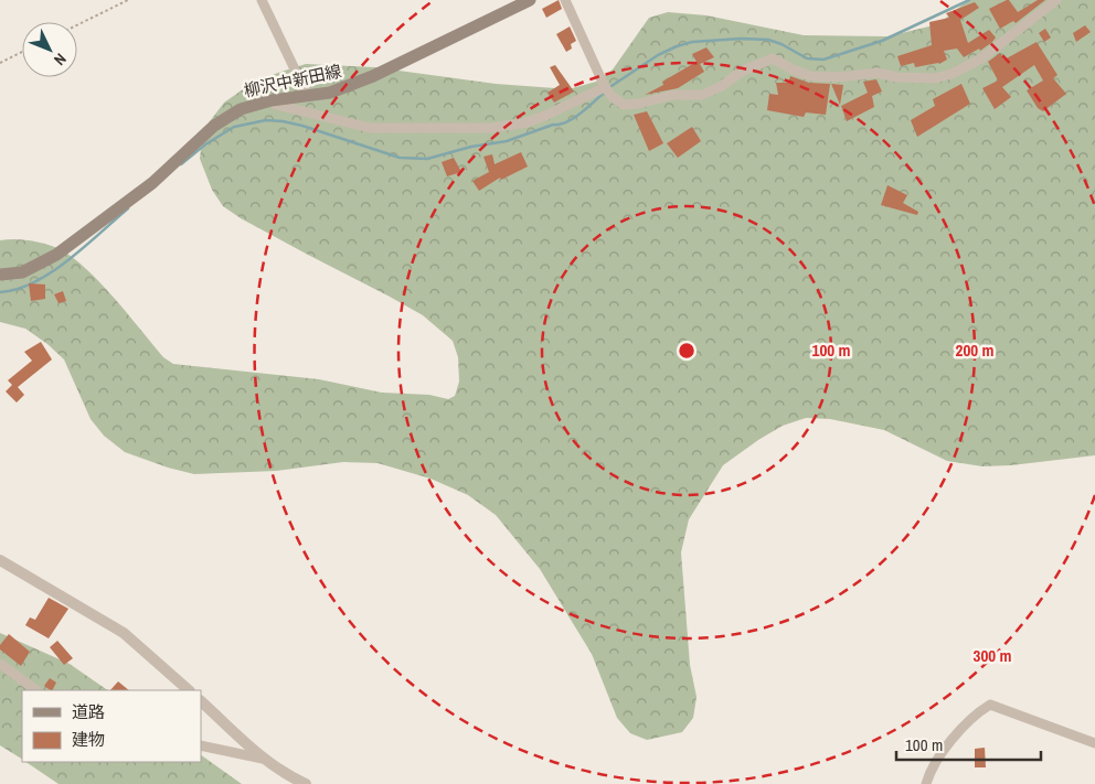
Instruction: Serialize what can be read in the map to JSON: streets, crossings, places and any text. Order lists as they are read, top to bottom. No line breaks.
{"streets":{"main road":["柳沢中新田線"]},"legend":["道路","建物"],"scale_bar":"100 m","north":"bottom right","rings":["100 m","200 m","300 m"]}
